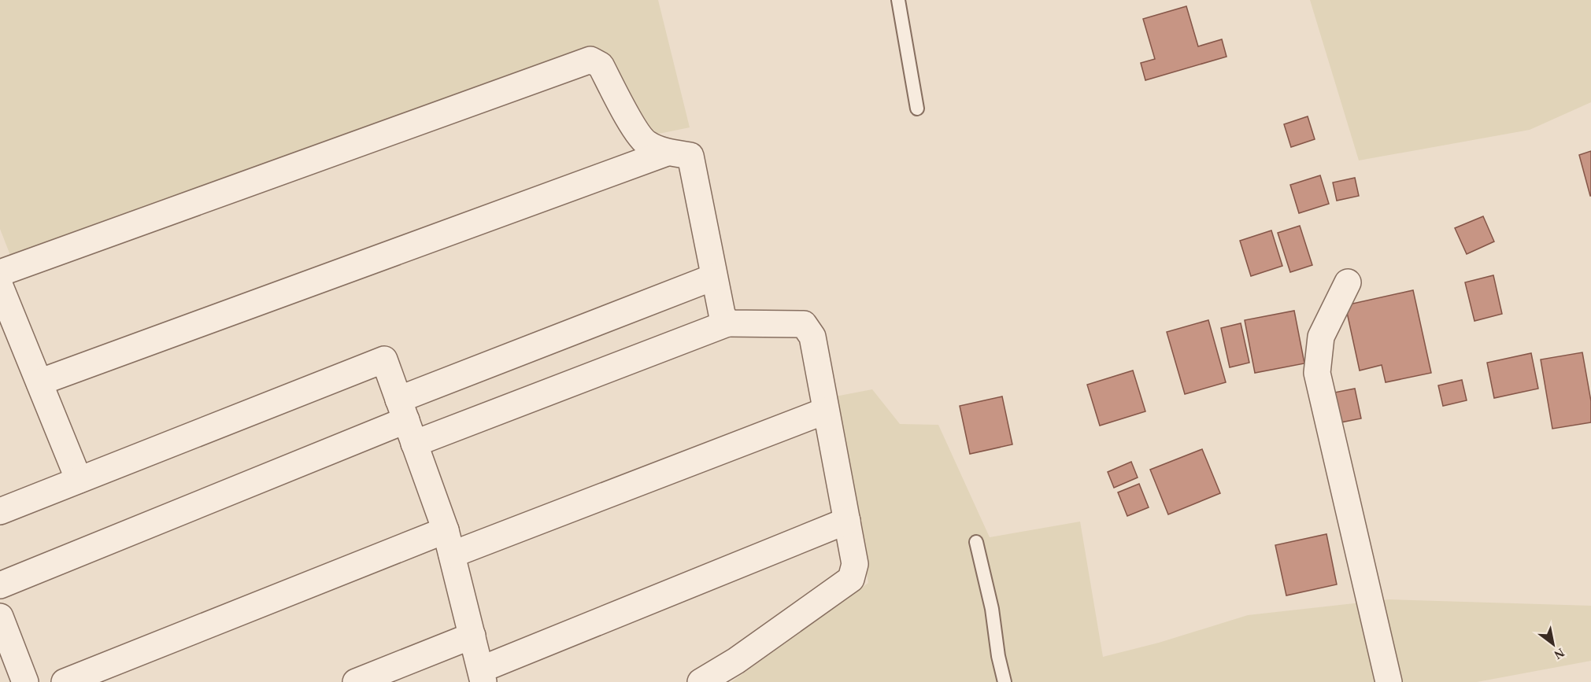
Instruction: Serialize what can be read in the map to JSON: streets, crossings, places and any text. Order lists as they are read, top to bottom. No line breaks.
{"north":"bottom right"}
